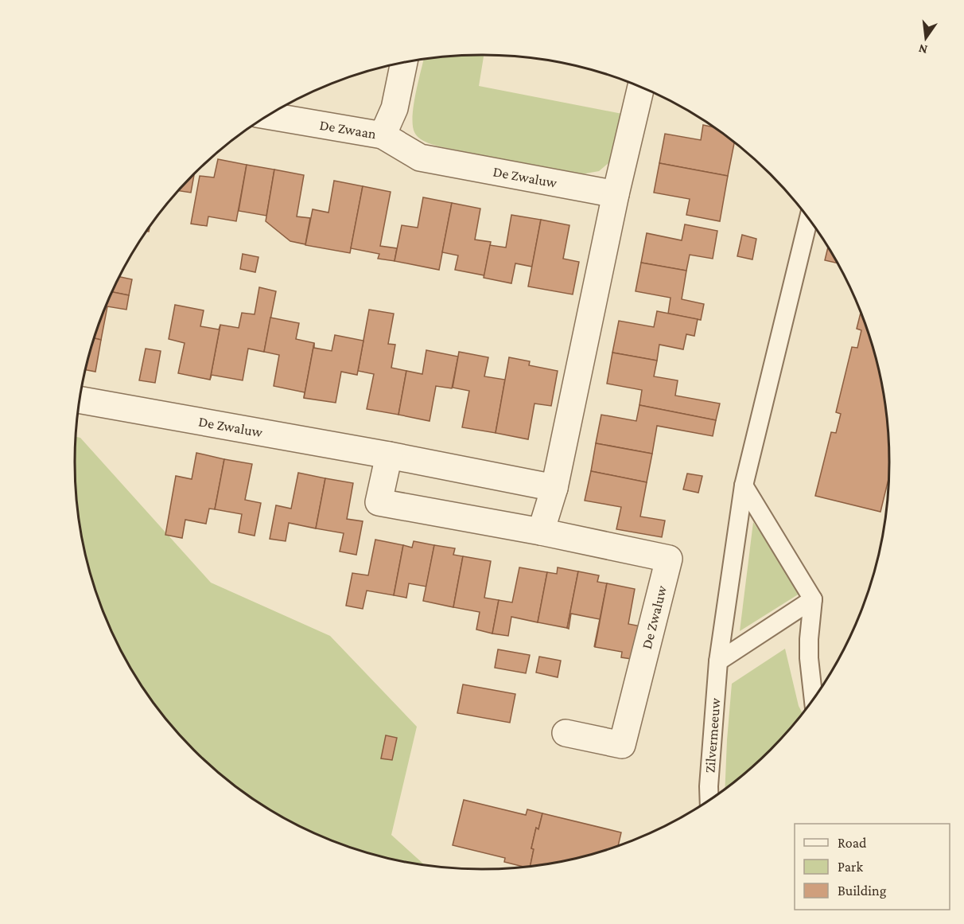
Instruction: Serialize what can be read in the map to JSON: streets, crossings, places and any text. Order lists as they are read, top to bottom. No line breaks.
{"streets":{"street":["De Zwaan","De Zwaluw"],"lane":["Zilvermeeuw"]},"crossings":[["De Zwaan","De Zwaluw"]],"legend":["Road","Park","Building"],"north":"bottom"}
